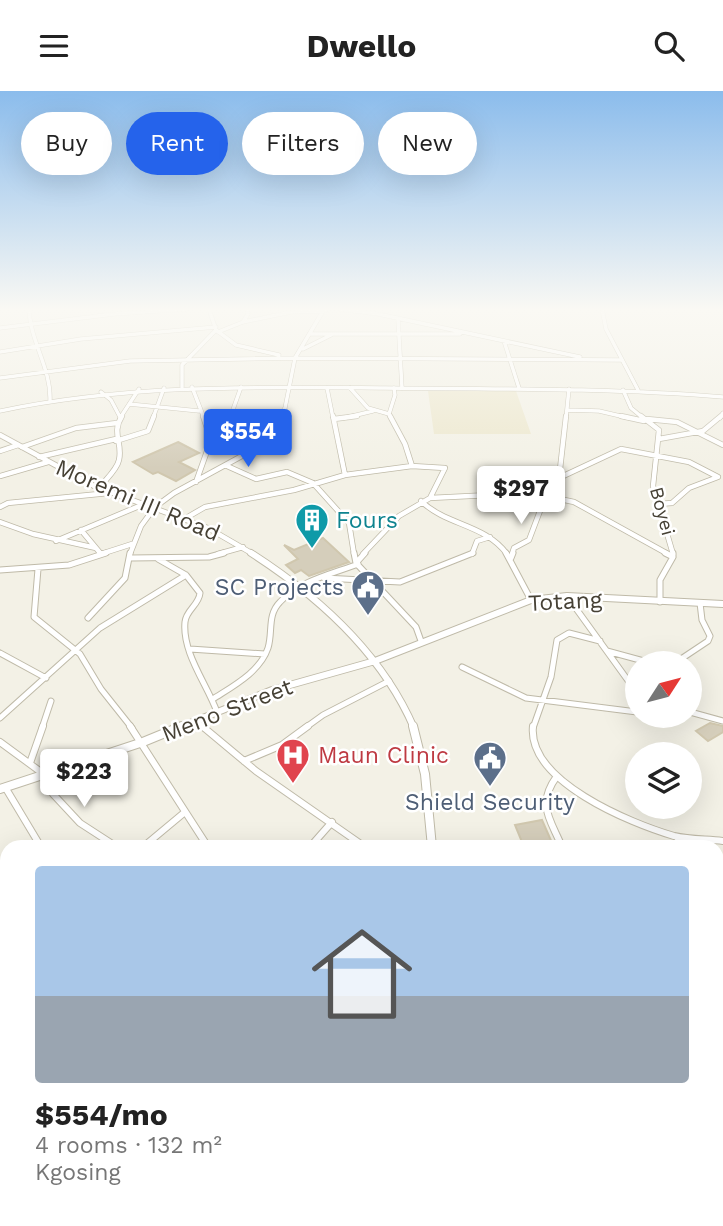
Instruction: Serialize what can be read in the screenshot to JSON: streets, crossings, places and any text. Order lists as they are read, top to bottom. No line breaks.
{"streets":{"street":["Moremi III Road","Boyei","Totang","Meno Street"]},"crossings":[["Moremi III Road","Totang"],["Moremi III Road","Meno Street"],["Boyei","Totang"],["Totang","Meno Street"]],"places":{"building":["Fours"],"public building":["SC Projects","Shield Security"],"hospital":["Maun Clinic"]},"north":"top right","page":{"header":"Dwello","chip":["Buy","Rent","Filters","New"],"price":["$554","$297","$223"],"list":[{"name":"$554/mo","note":"4 rooms · 132 m² · Kgosing"}]}}
